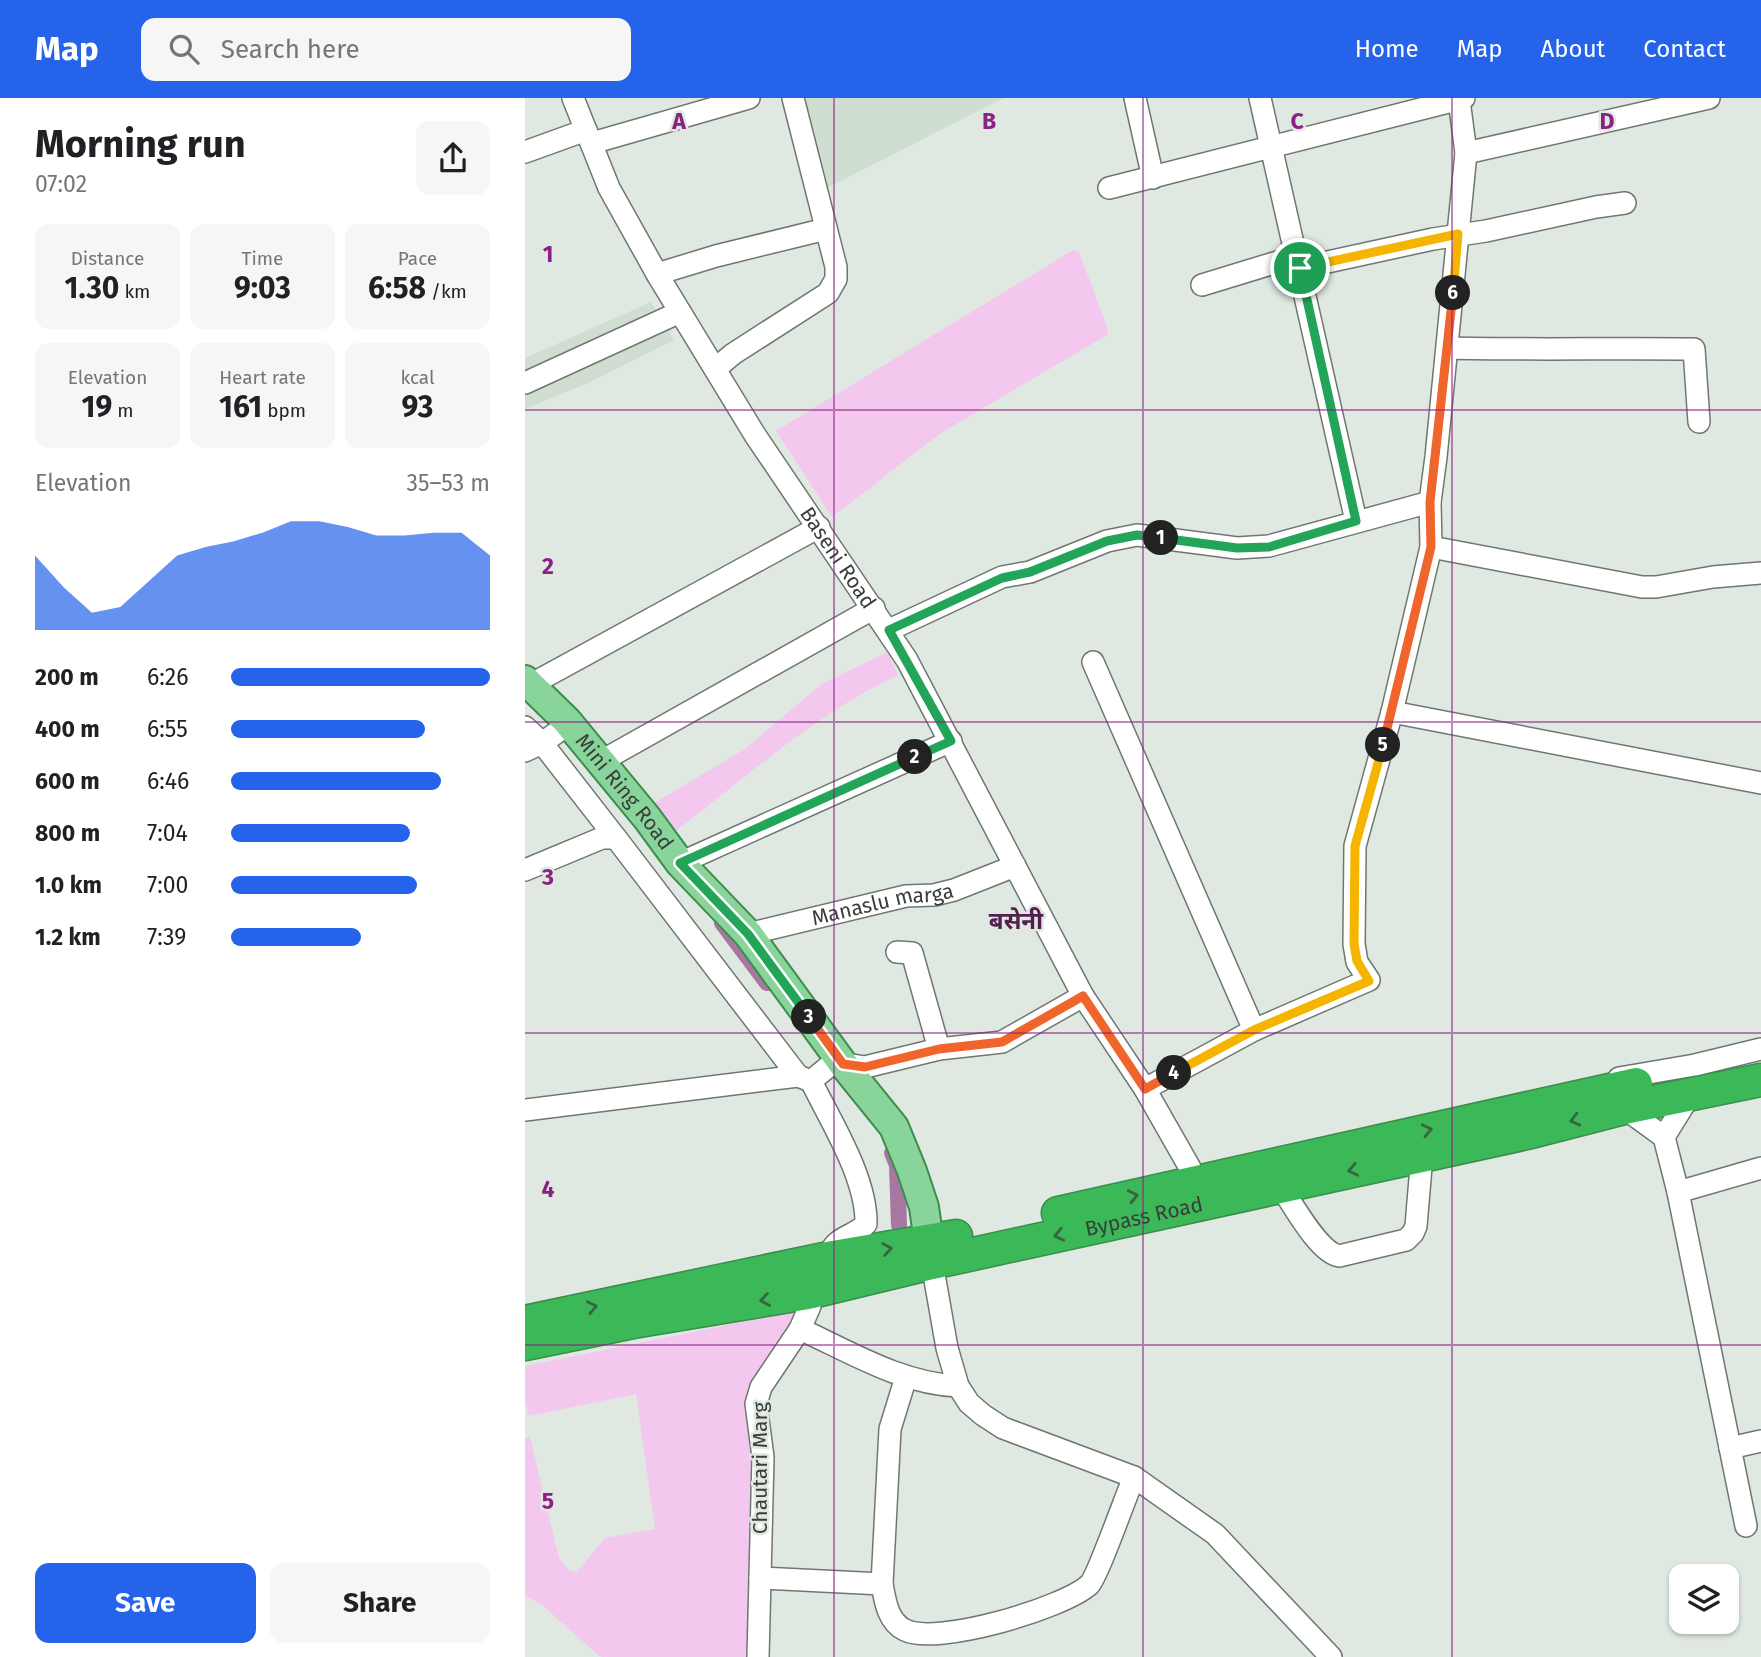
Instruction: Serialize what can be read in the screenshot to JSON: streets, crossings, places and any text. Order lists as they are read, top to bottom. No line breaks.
{"streets":{"highway":["Bypass Road"],"main road":["Mini Ring Road"],"street":["Baseni Road","Manaslu marga","Chautari Marg"]},"crossings":[["Baseni Road","Manaslu marga"],["Baseni Road","Bypass Road"],["Mini Ring Road","Manaslu marga"],["Mini Ring Road","Bypass Road"],["Bypass Road","Chautari Marg"]],"districts":["बसेनी"],"page":{"header":"Map","search":"Search here","nav":["Home","Map","About","Contact"],"heading":["Morning run","07:02"],"stats":[["Distance","1.30 km"],["Time","9:03"],["Pace","6:58 /km"],["Elevation","19 m"],["Heart rate","161 bpm"],["kcal","93"]],"pins":["6","1","5","2","3","4"],"chart":["Elevation","35–53 m"],"list":[{"name":"200 m","note":"6:26"},{"name":"400 m","note":"6:55"},{"name":"600 m","note":"6:46"},{"name":"800 m","note":"7:04"},{"name":"1.0 km","note":"7:00"},{"name":"1.2 km","note":"7:39"}],"buttons":["Save","Share"]},"grid":{"columns":["A","B","C","D"],"rows":["1","2","3","4","5"]}}
